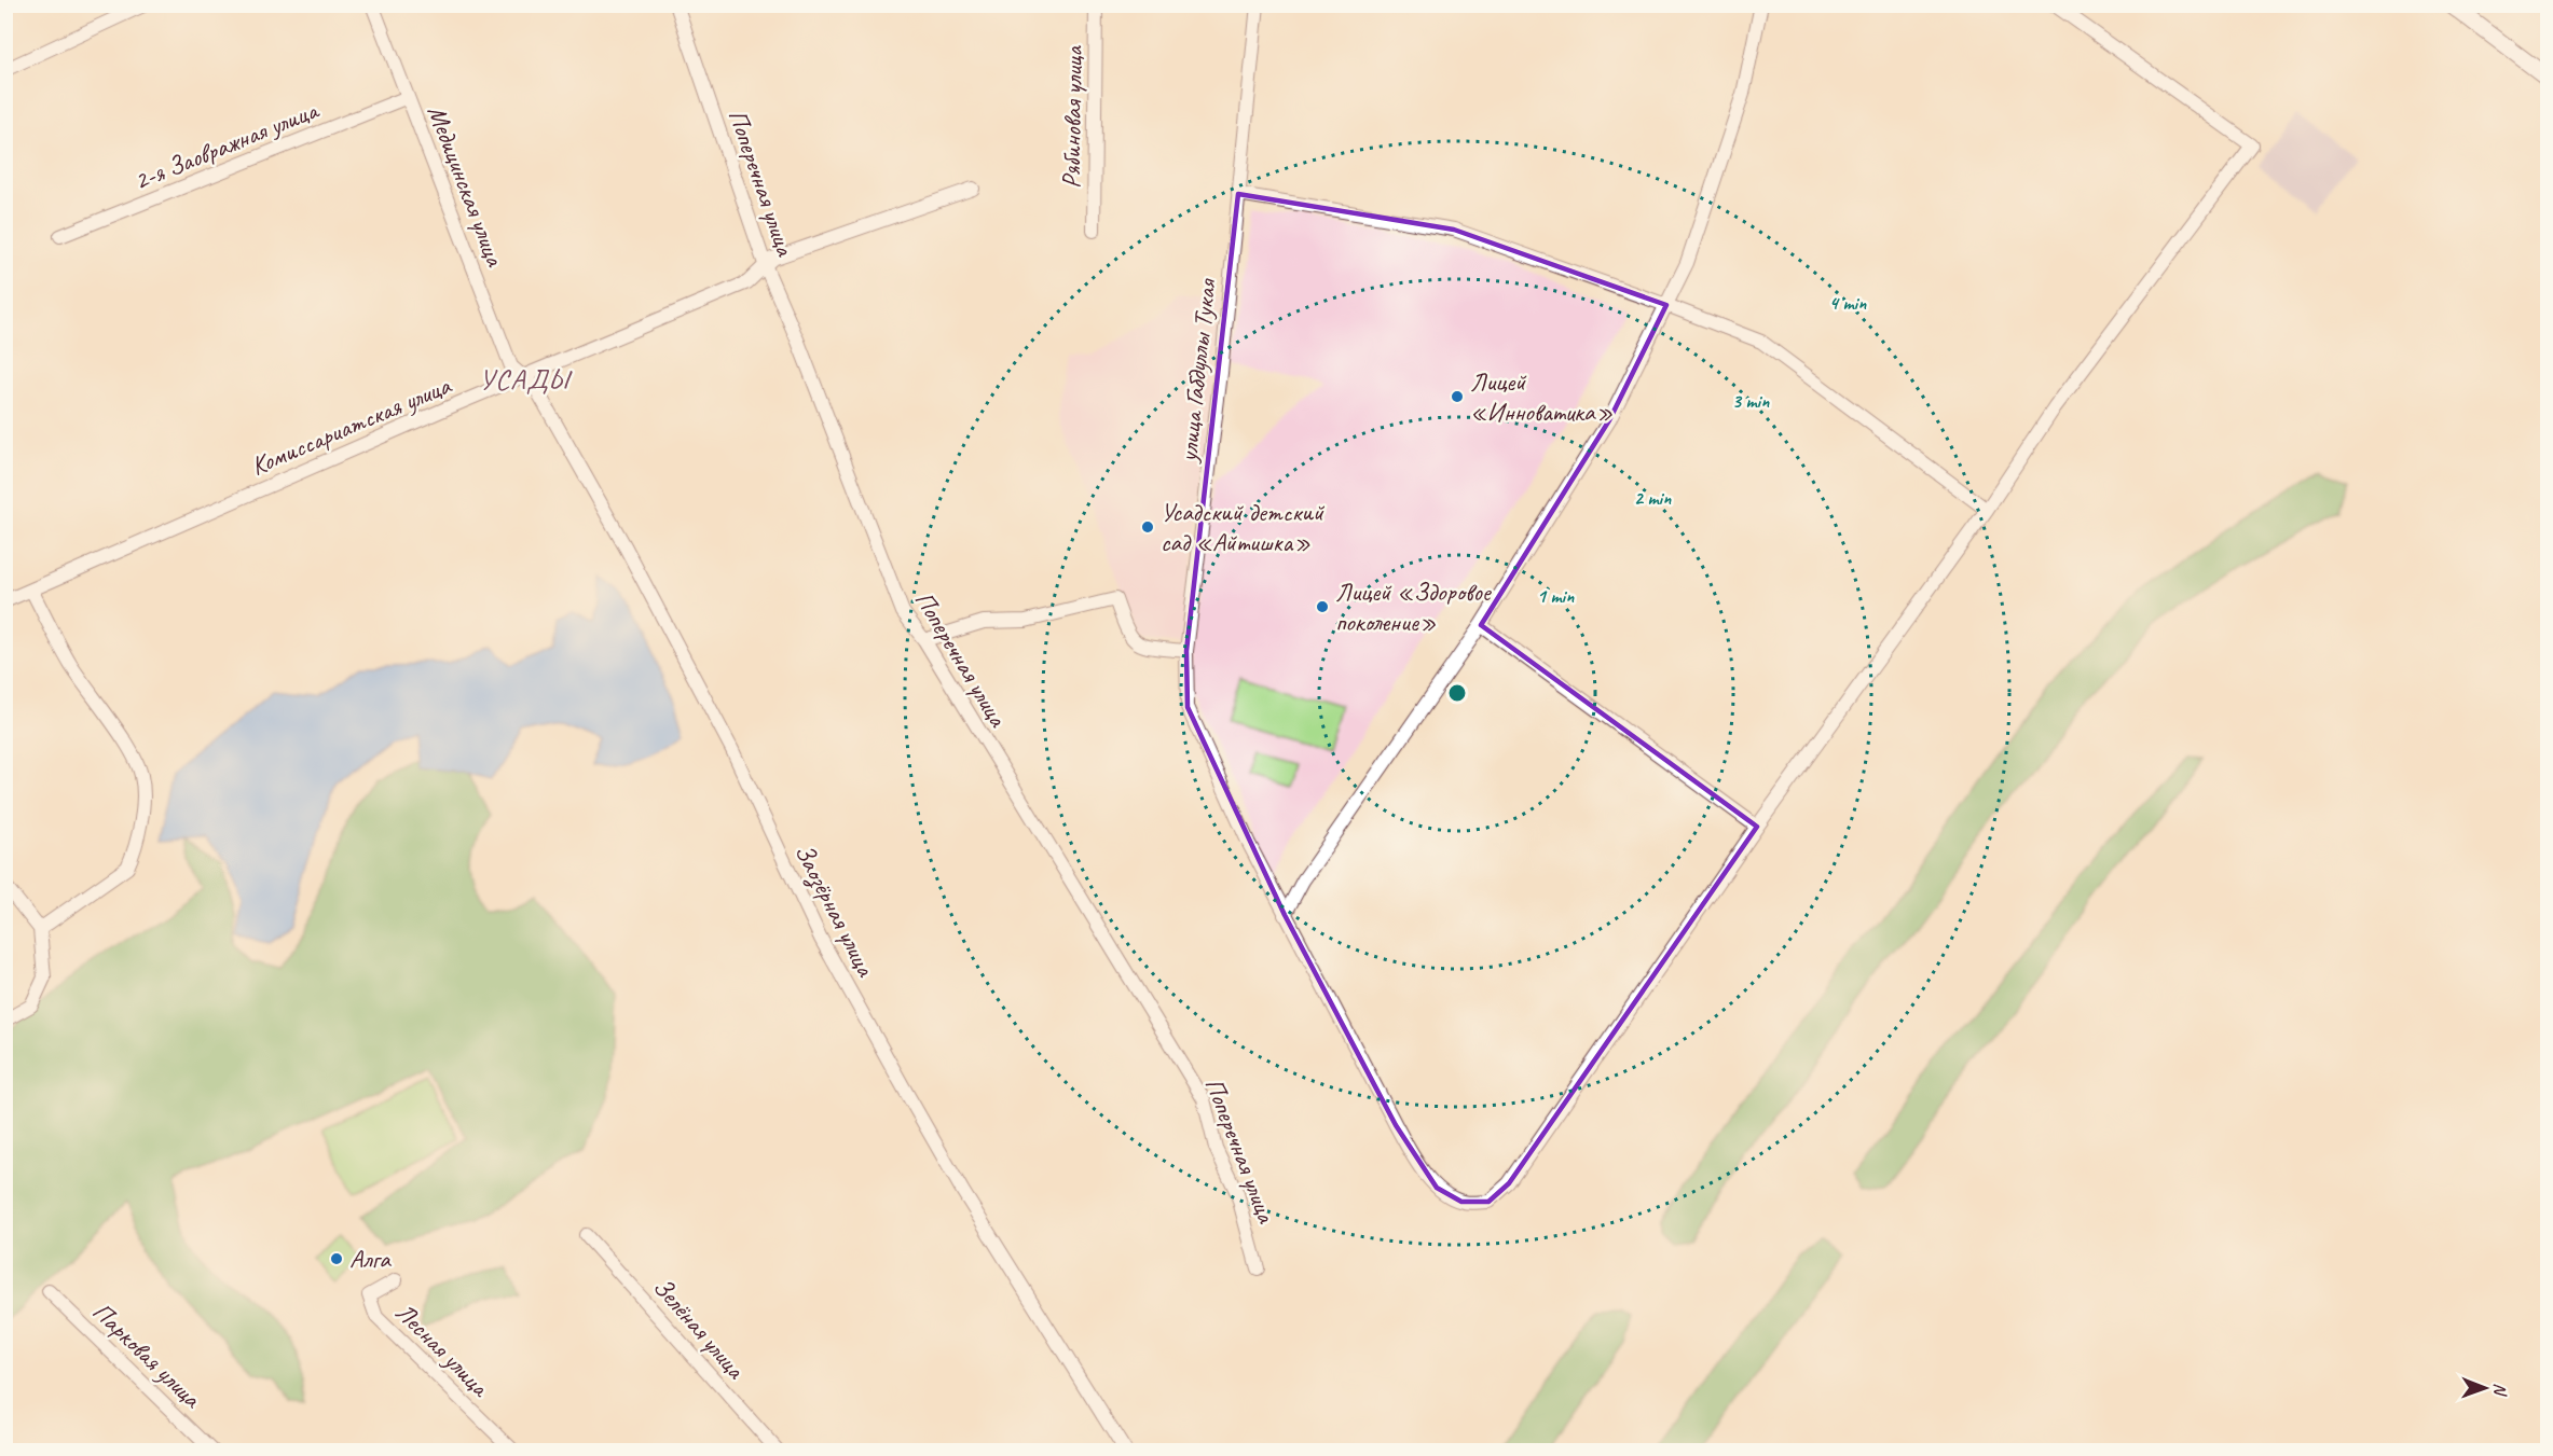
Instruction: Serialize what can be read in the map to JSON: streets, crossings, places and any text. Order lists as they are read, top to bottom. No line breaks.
{"streets":{"street":["Рябиновая улица","2-я Заовражная улица","Поперечная улица","Медицинская улица","улица Габдуллы Тукая","Комиссариатская улица","Заозёрная улица","Зелёная улица","Лесная улица","Парковая улица"]},"crossings":[["2-я Заовражная улица","Медицинская улица"],["Поперечная улица","Комиссариатская улица"],["Медицинская улица","Комиссариатская улица"],["Медицинская улица","Заозёрная улица"],["Комиссариатская улица","Заозёрная улица"]],"districts":["УСАДЫ"],"places":["Лицей «Инноватика»","Усадский детский сад «Айтишка»","Лицей «Здоровое поколение»","Алга"],"north":"right","rings":["4 min","3 min","2 min","1 min"]}
